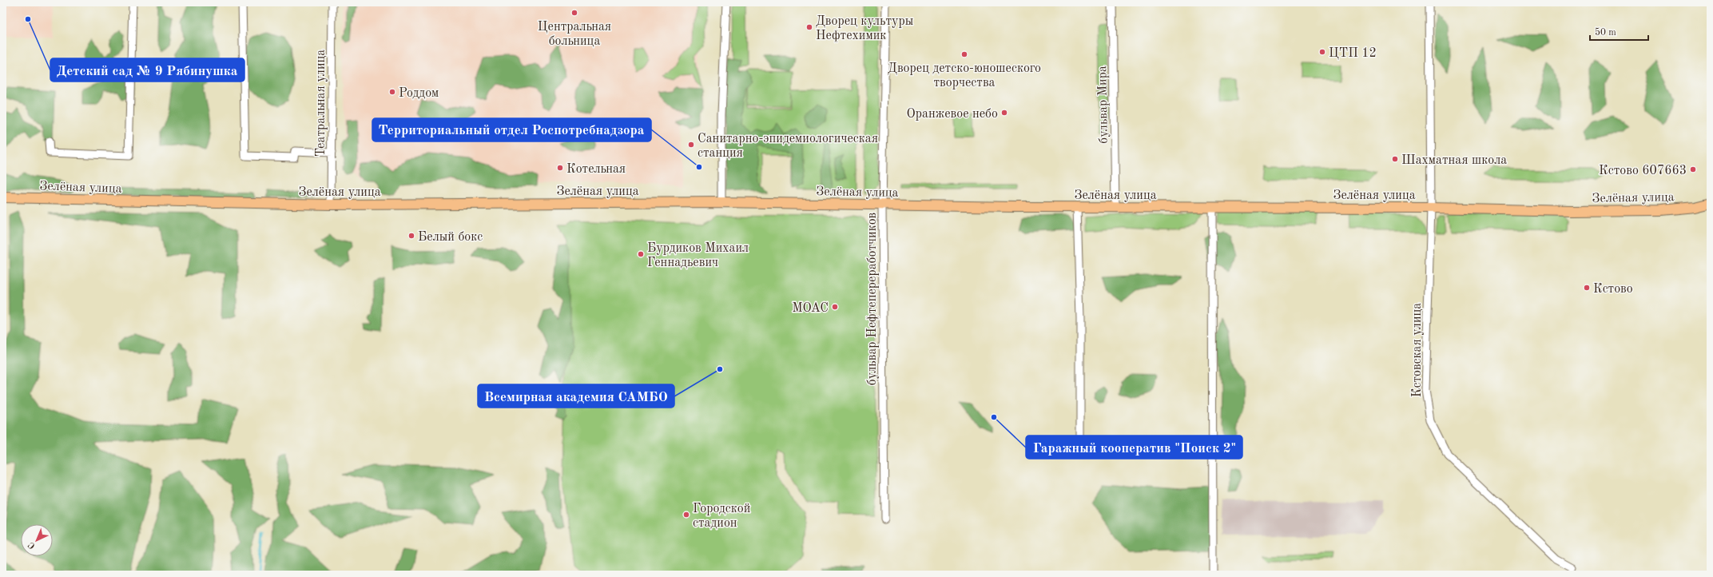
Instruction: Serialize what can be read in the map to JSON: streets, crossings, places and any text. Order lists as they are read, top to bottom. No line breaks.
{"streets":{"main road":["Зелёная улица"],"street":["Театральная улица","бульвар Мира","бульвар Нефтепереработчиков","Кстовская улица"]},"crossings":[["Театральная улица","Зелёная улица"],["бульвар Мира","Зелёная улица"],["Зелёная улица","бульвар Нефтепереработчиков"],["Зелёная улица","Кстовская улица"]],"places":["Центральная больница","Детский сад № 9 Рябинушка","Дворец культуры Нефтехимик","ЦТП 12","Дворец детско-юношеского творчества","Роддом","Оранжевое небо","Санитарно-эпидемиологическая станция","Шахматная школа","Территориальный отдел Роспотребнадзора","Котельная","Кстово 607663","Белый бокс","Бурдиков Михаил Геннадьевич","Кстово","МОАС","Всемирная академия САМБО","Гаражный кооператив \"Поиск 2\"","Городской стадион"],"scale_bar":"50 m","north":"bottom left"}
